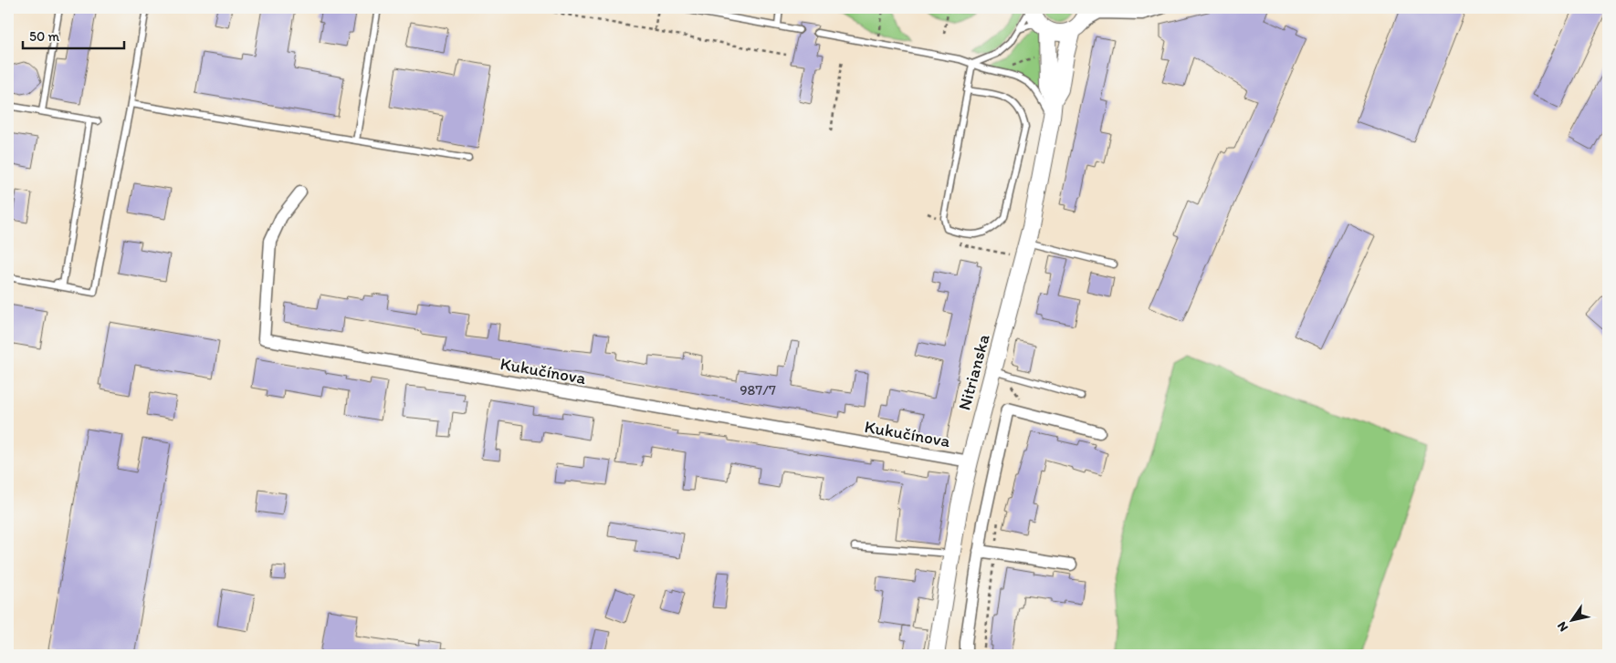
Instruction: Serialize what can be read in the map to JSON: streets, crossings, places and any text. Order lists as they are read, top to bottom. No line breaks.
{"streets":{"main road":["Nitrianska"],"street":["Kukučínova"]},"crossings":[["Kukučínova","Nitrianska"]],"house_numbers":["987/7"],"scale_bar":"50 m","north":"bottom left"}
